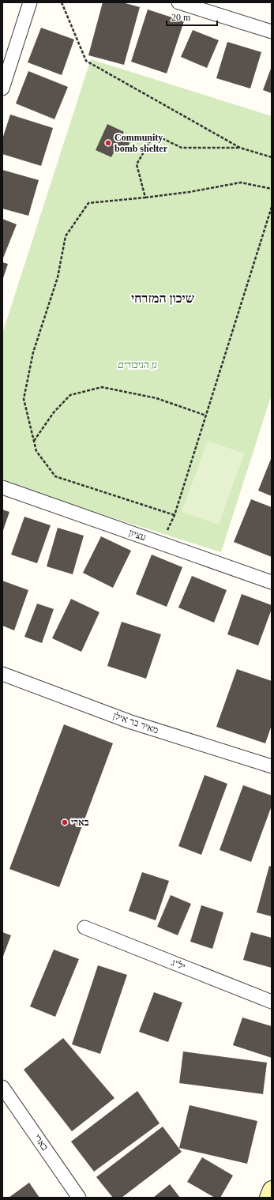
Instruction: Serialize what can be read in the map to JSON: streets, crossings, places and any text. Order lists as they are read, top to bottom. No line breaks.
{"streets":{"street":["עציון","מאיר בר אילן","יל\"ג","בארי"]},"districts":["שיכון המזרחי"],"parks":["גן הגיבורים"],"places":["Community bomb shelter","בארי"],"scale_bar":"20 m"}
